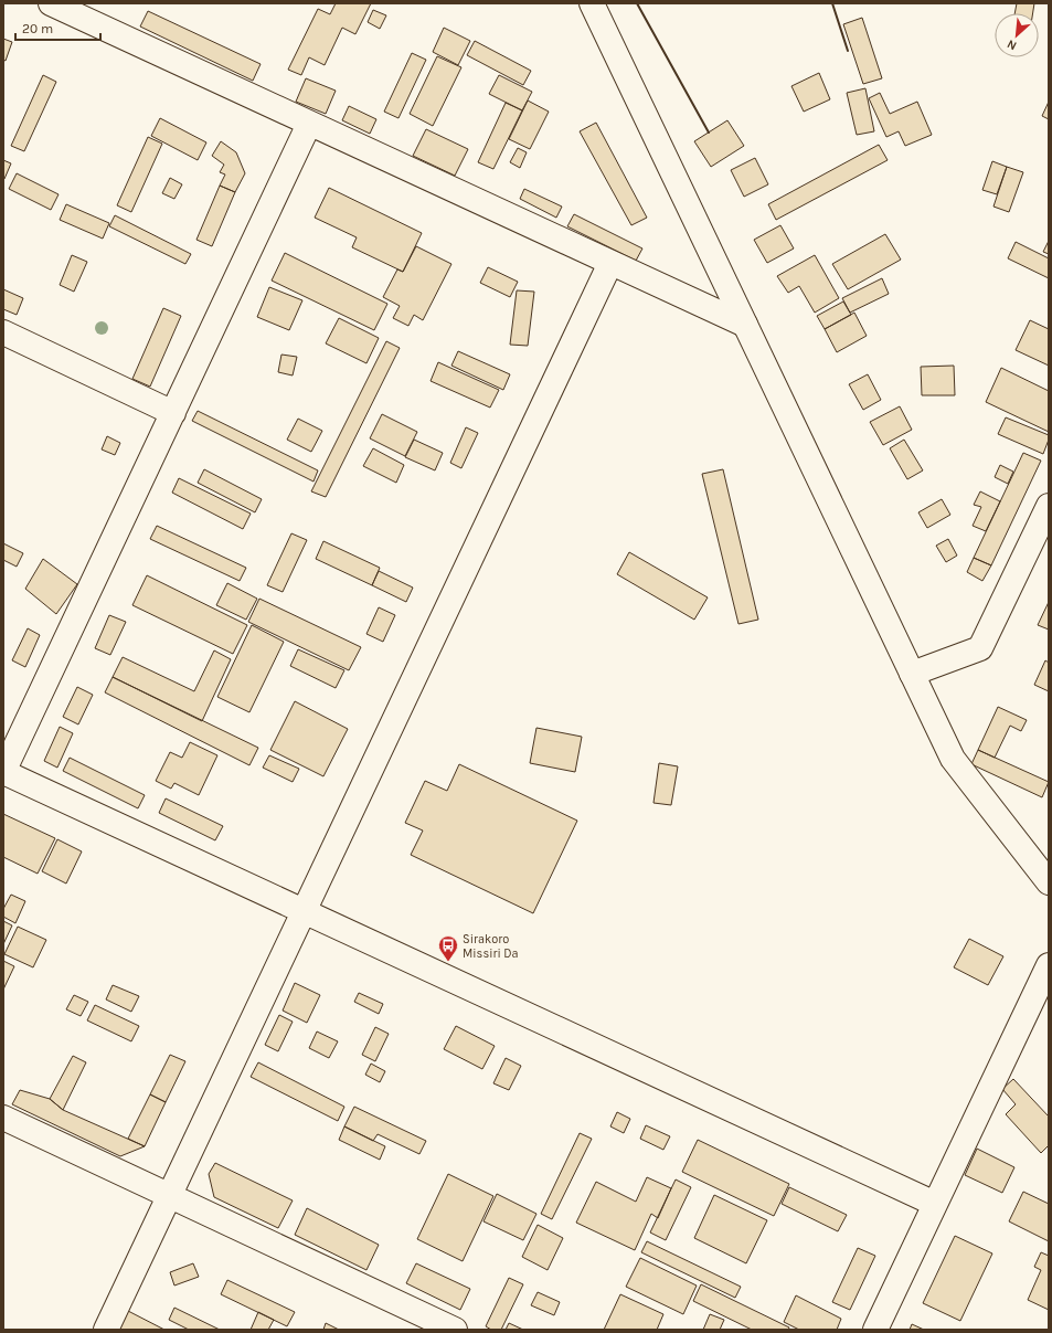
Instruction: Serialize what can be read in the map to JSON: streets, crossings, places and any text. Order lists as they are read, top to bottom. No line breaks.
{"places":{"bus stop":["Sirakoro Missiri Da"]},"scale_bar":"20 m","north":"bottom left"}
